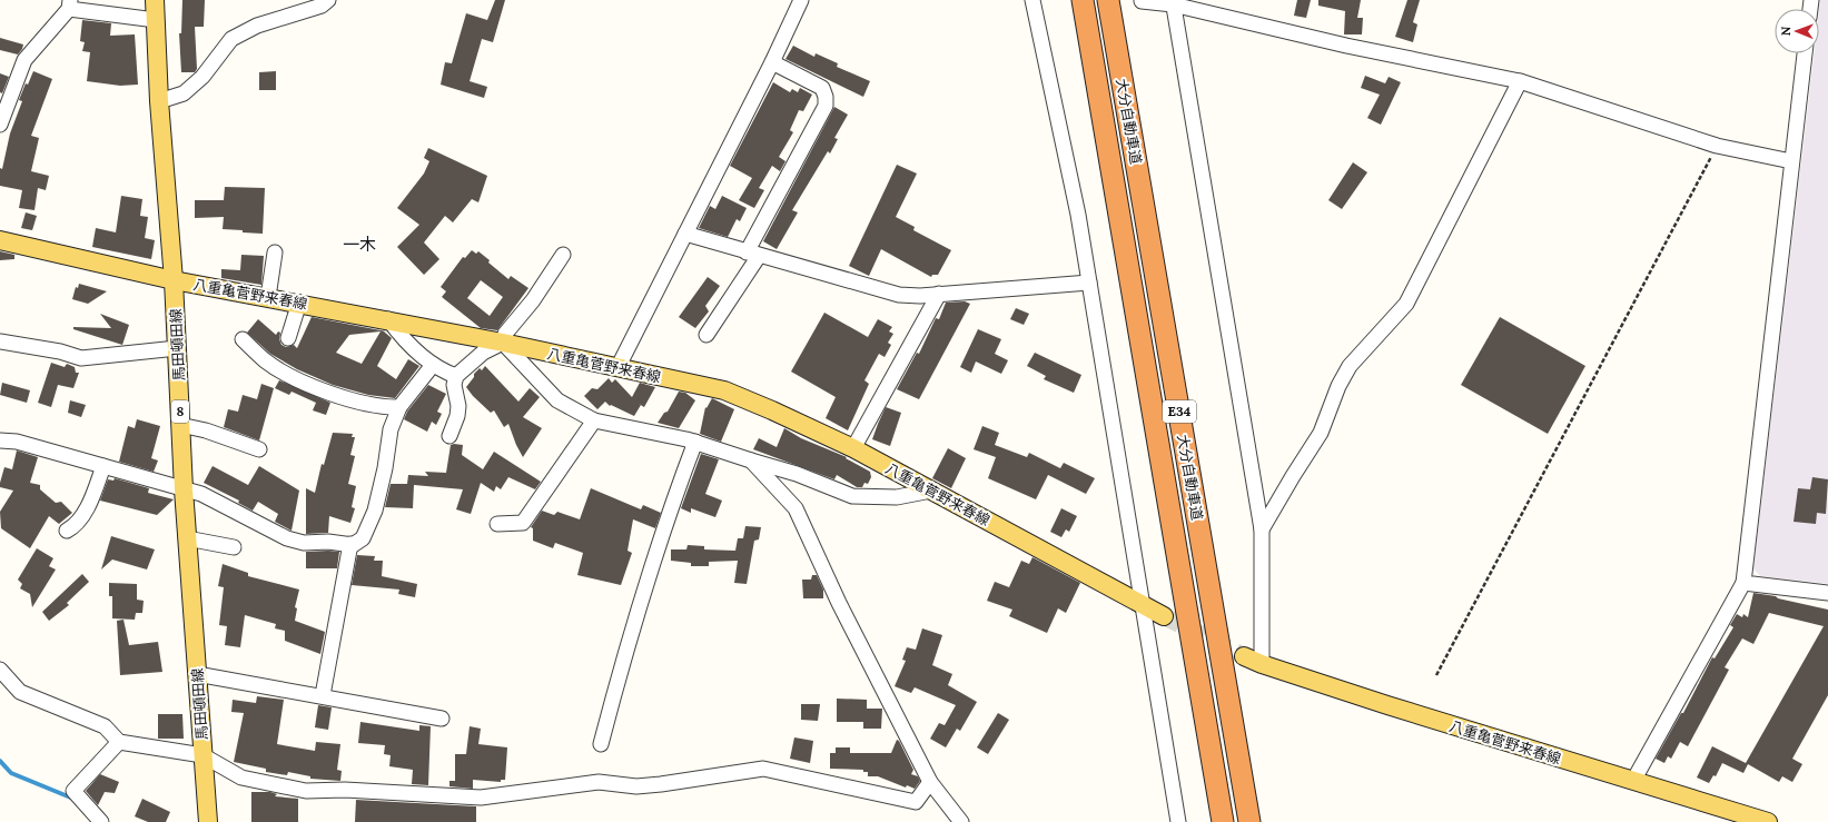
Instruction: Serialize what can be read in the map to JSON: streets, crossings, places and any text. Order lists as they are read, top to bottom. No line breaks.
{"streets":{"highway":["大分自動車道","E34"],"main road":["八重亀菅野来春線","馬田頓田線","8"]},"crossings":[["八重亀菅野来春線","馬田頓田線"]],"districts":["一木"],"north":"left"}
